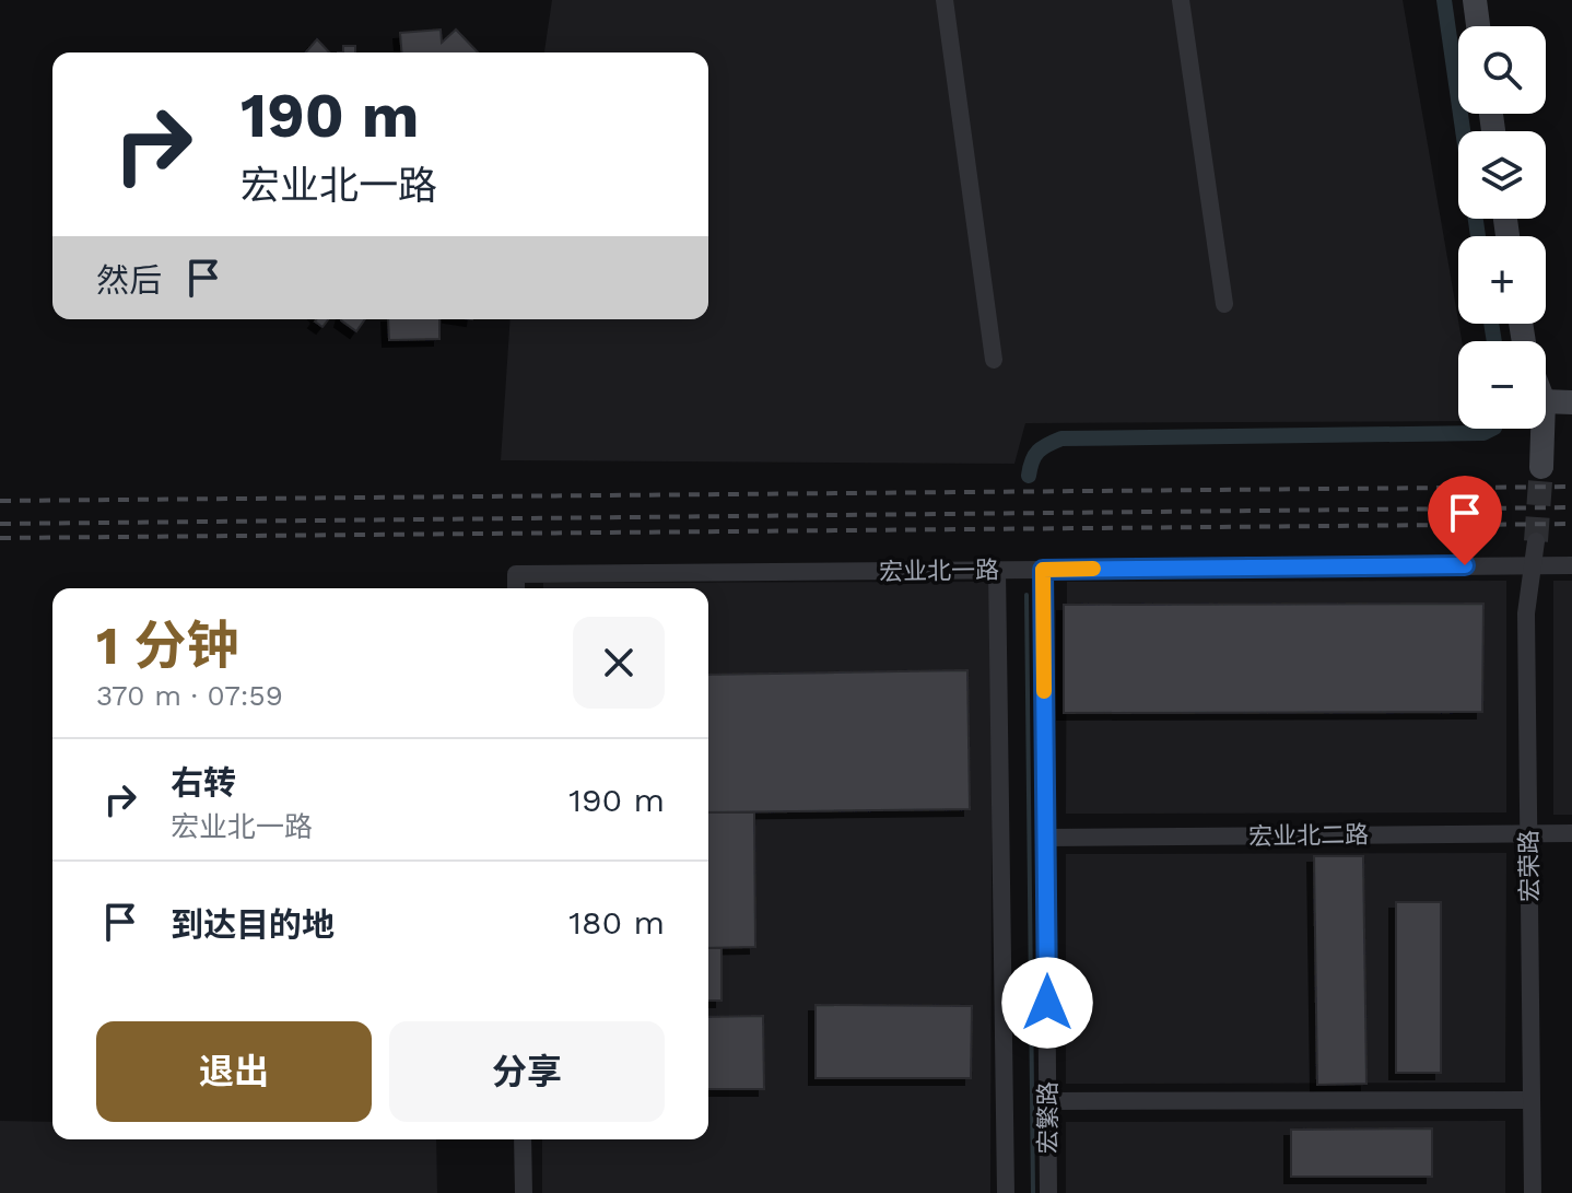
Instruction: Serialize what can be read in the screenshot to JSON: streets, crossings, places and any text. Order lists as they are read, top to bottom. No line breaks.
{"streets":{"street":["宏业北一路","宏业北二路","宏荣路","宏繁路"]},"crossings":[["宏业北一路","宏荣路"],["宏业北一路","宏繁路"],["宏业北二路","宏荣路"],["宏业北二路","宏繁路"]],"page":{"map_buttons":["+","−"],"turn":["190 m","宏业北一路"],"then":"然后","heading":["1 分钟","370 m · 07:59"],"list":[{"name":"右转","note":"宏业北一路","value":"190 m"},{"name":"到达目的地","value":"180 m"}],"buttons":["退出","分享"]}}
